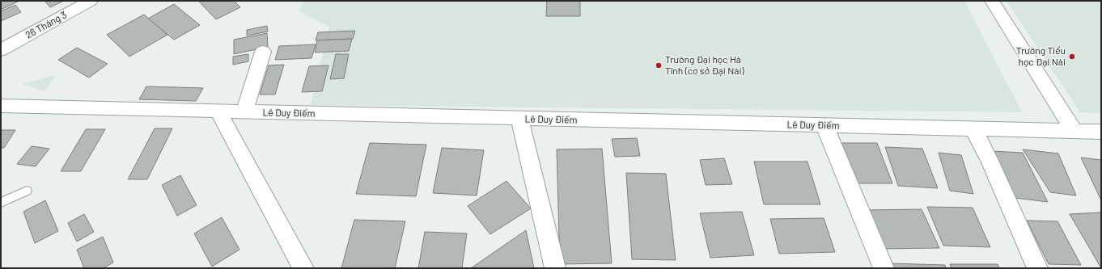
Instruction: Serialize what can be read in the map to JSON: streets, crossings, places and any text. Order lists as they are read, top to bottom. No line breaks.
{"streets":{"street":["26 Tháng 3","Lê Duy Điếm"]},"places":["Trường Tiểu học Đại Nài","Trường Đại học Hà Tĩnh (cơ sở Đại Nài)"]}
